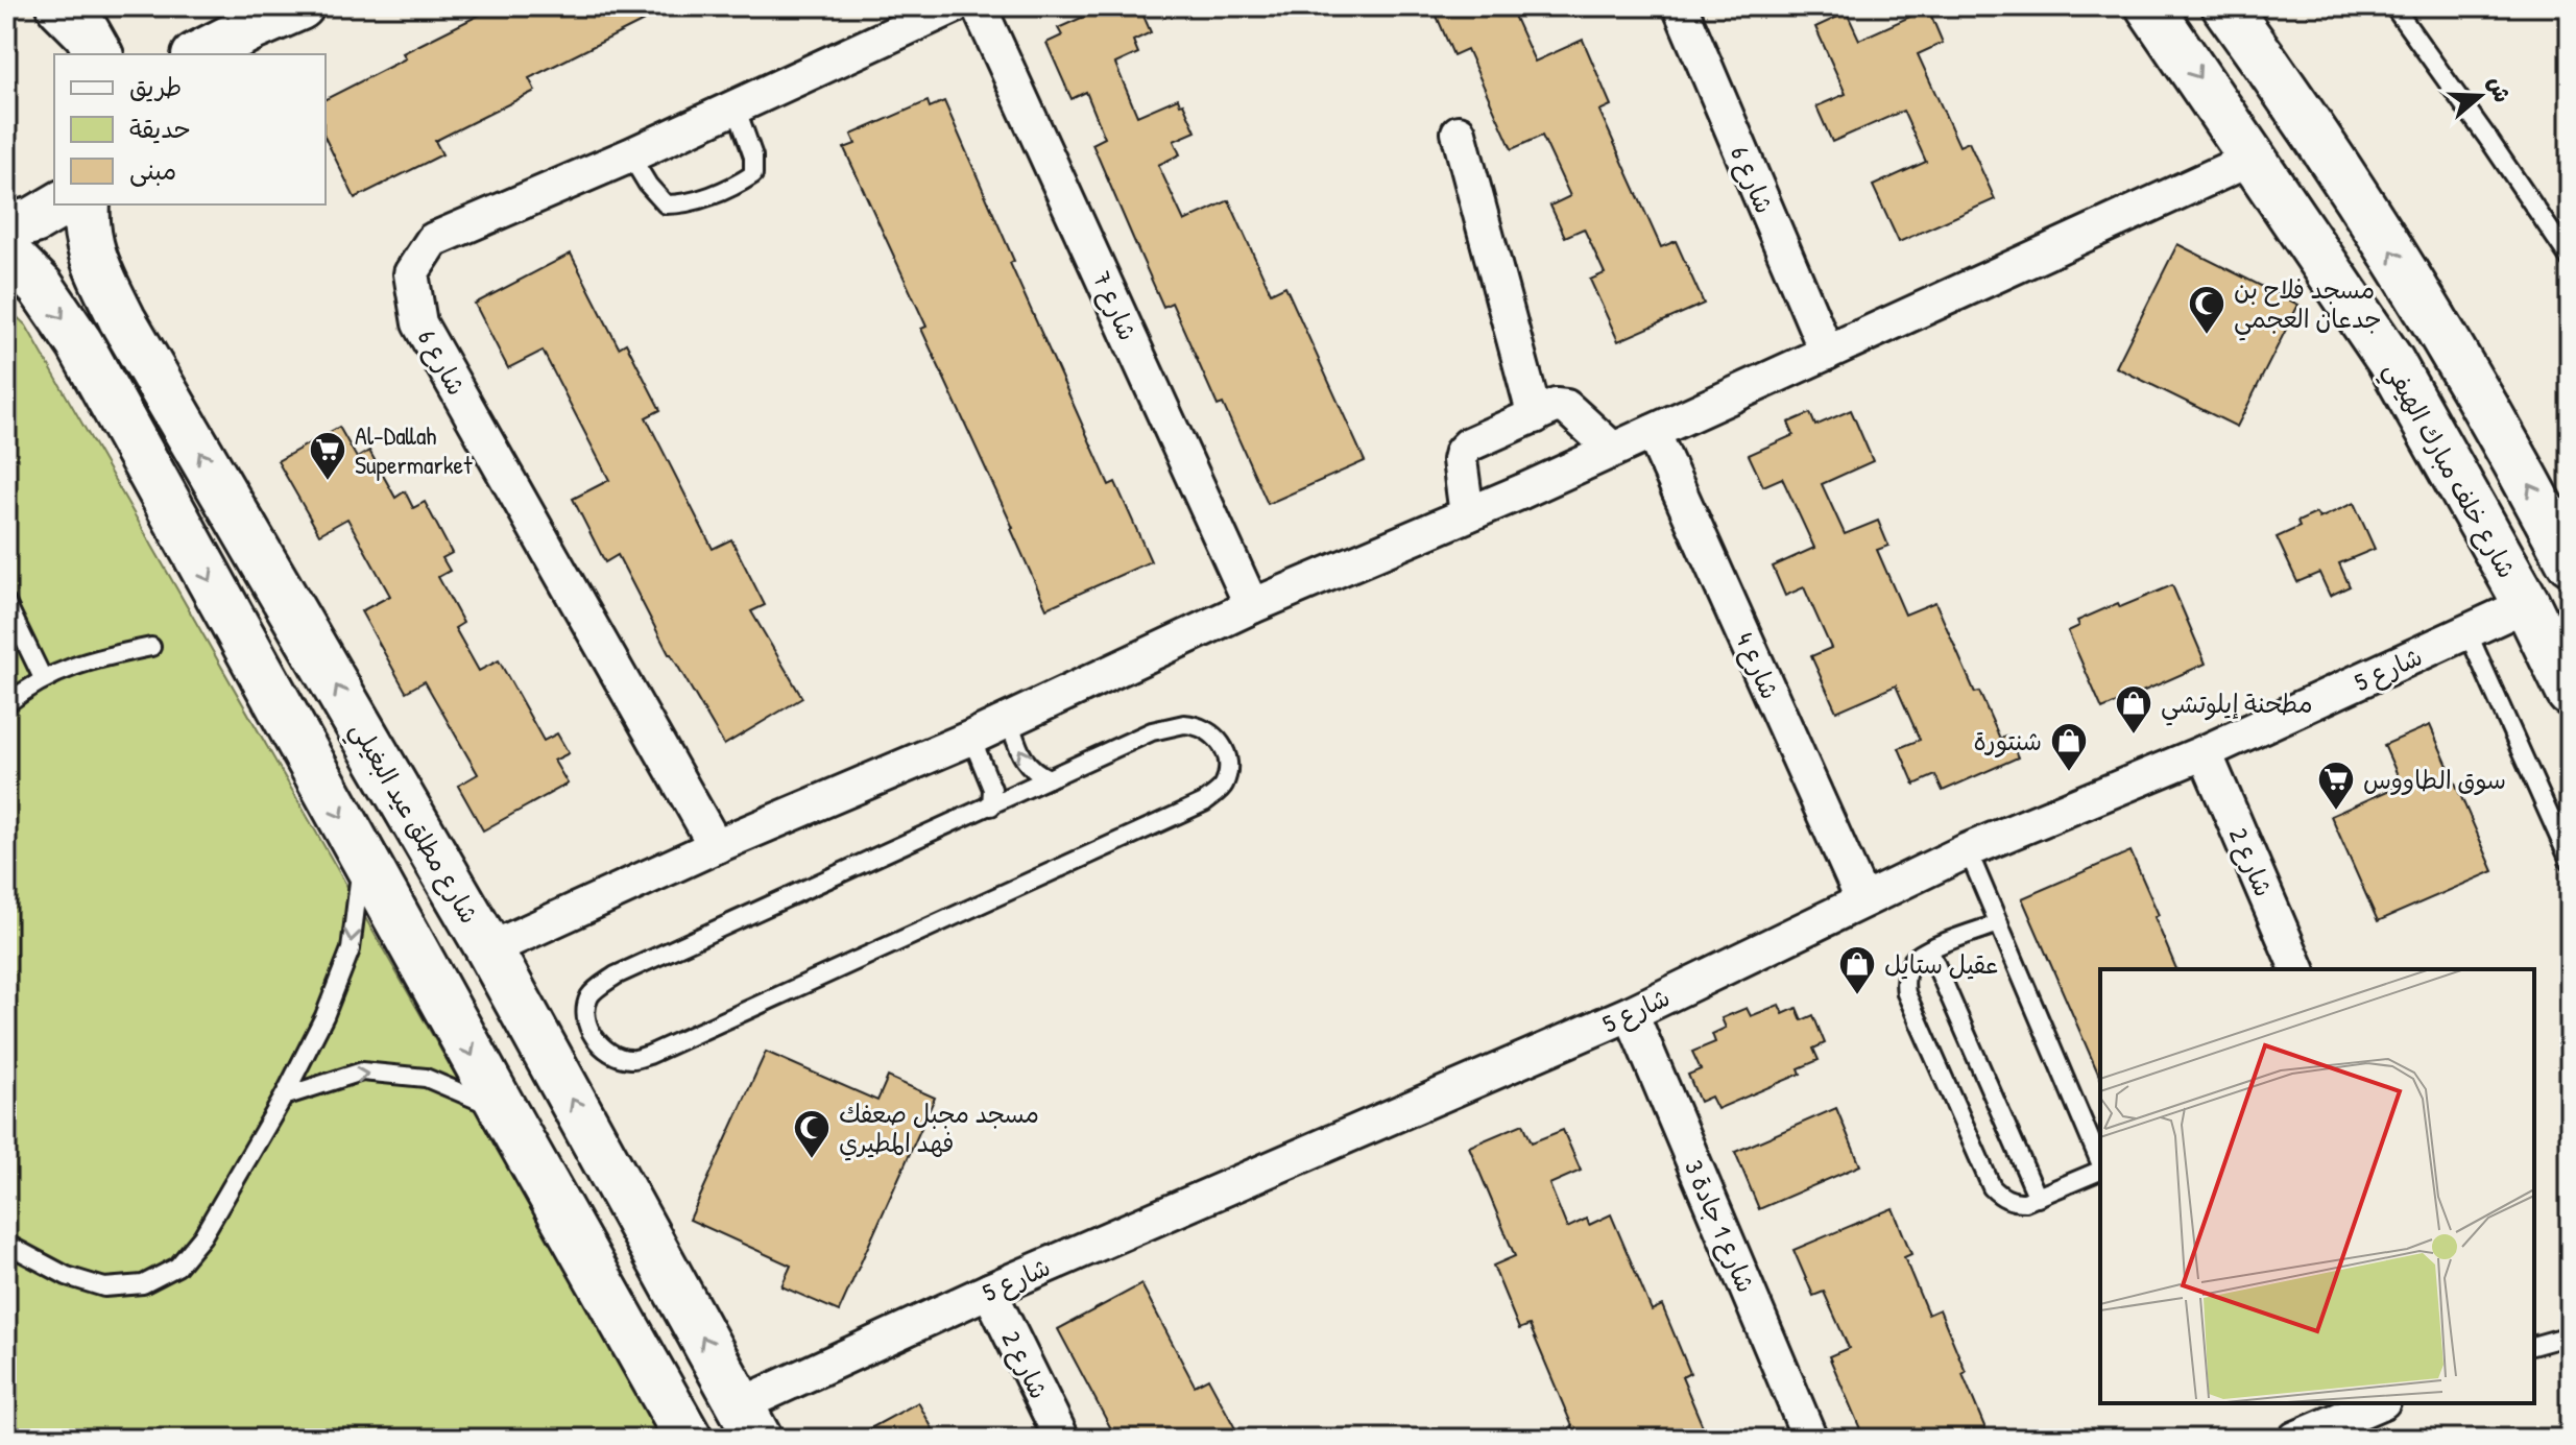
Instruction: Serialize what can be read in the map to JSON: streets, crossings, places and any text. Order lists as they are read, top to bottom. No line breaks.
{"streets":{"street":["شارع 6","شارع 7","شارع خلف مبارك الهيفي","شارع 4","شارع 5","شارع مطلق عيد البغيلي","شارع 2","شارع 1 جادة 3"]},"crossings":[["شارع خلف مبارك الهيفي","شارع 5"],["شارع 4","شارع 5"],["شارع 5","شارع مطلق عيد البغيلي"],["شارع 5","شارع 2"],["شارع 5","شارع 1 جادة 3"]],"places":{"mosque":["مسجد فلاح بن جدعان العجمي","مسجد مجبل صعفك فهد المطيري"],"supermarket":["Al-Dallah Supermarket","سوق الطاووس"],"shop":["مطحنة إيلوتشي","شنتورة","عقيل ستايل"]},"legend":["طريق","حديقة","مبنى"],"north":"right"}
